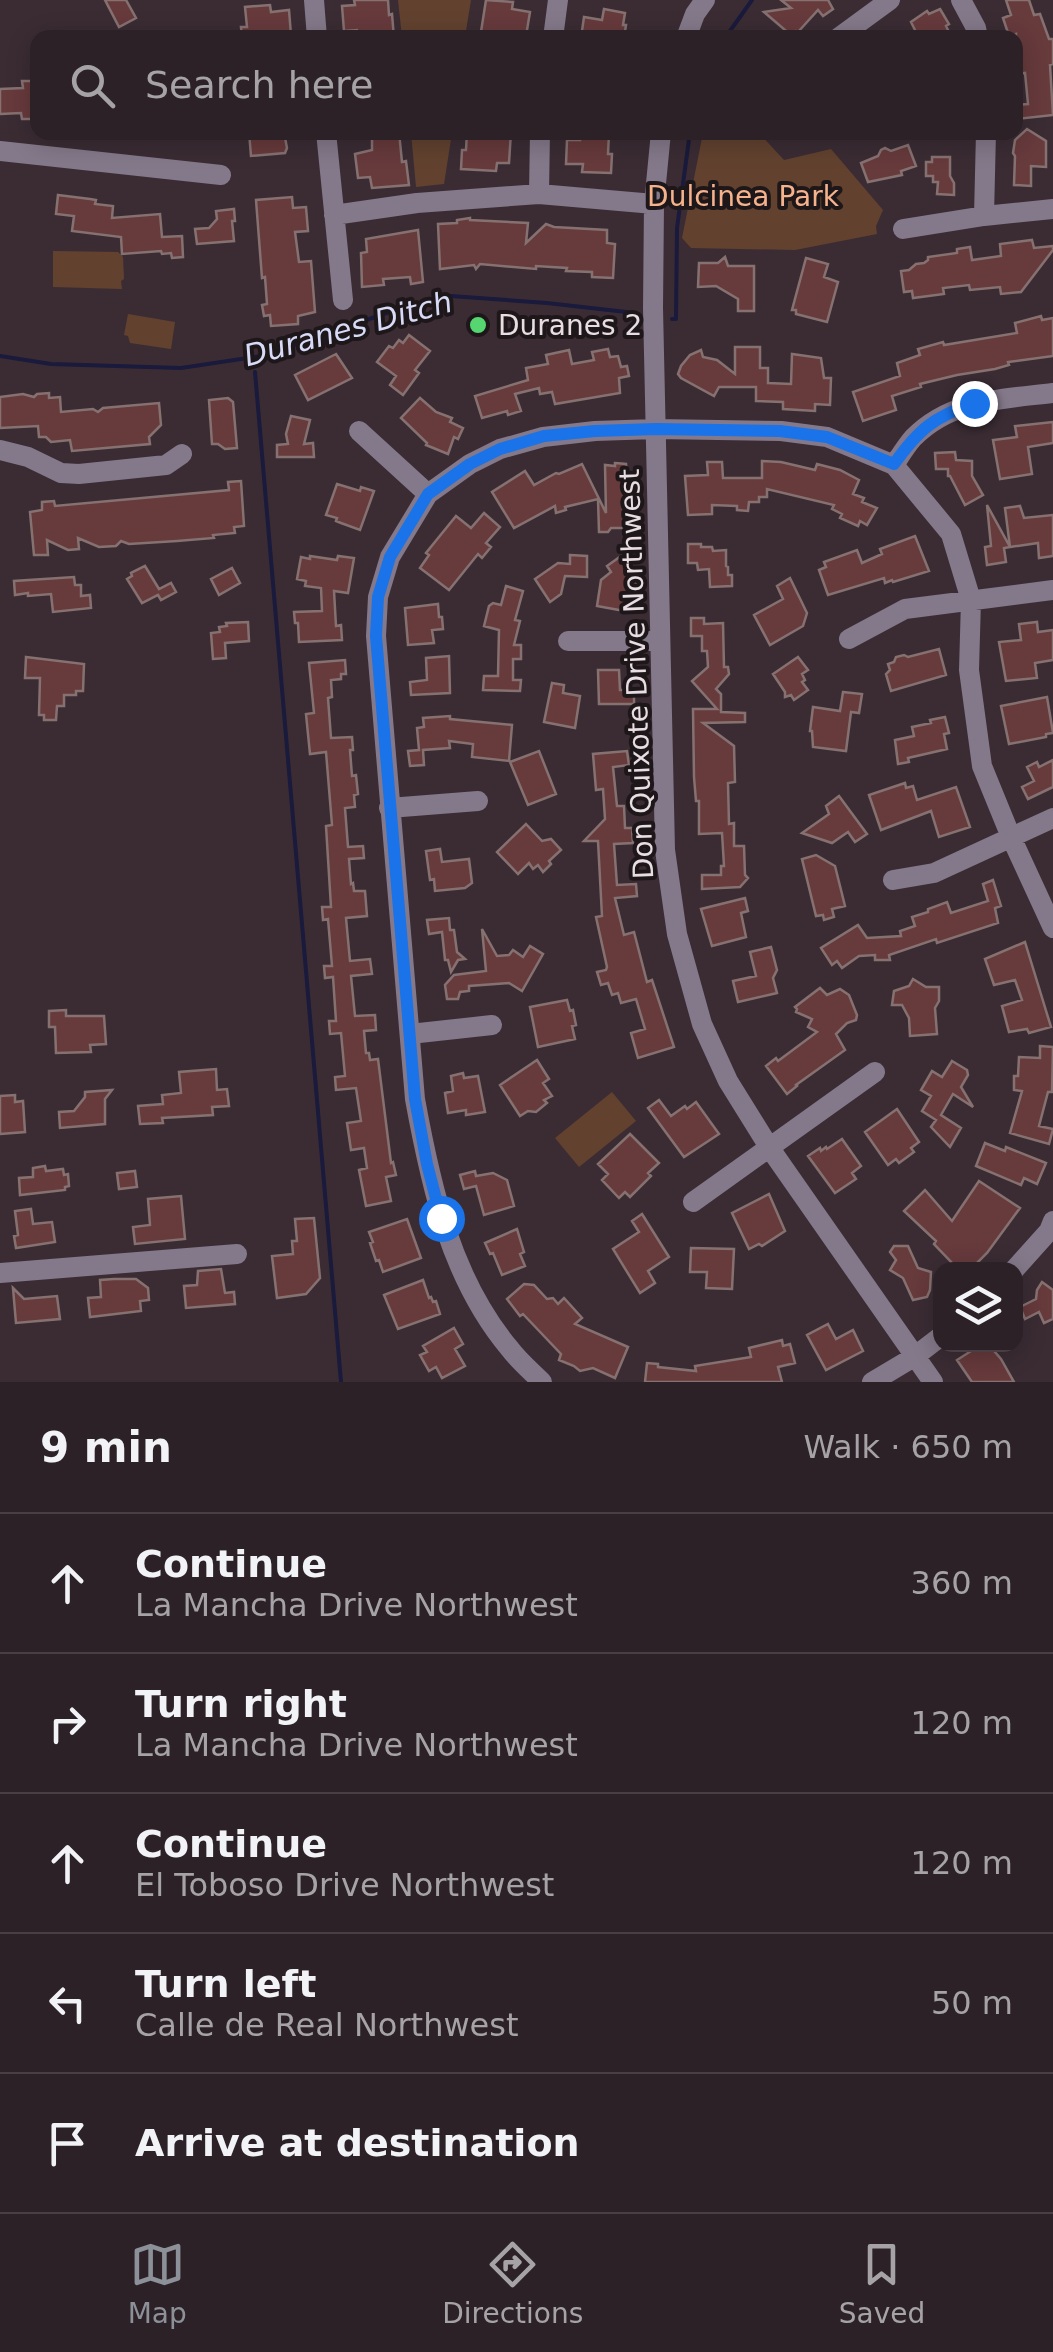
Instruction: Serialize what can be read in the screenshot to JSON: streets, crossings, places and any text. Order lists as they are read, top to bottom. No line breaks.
{"streets":{"street":["Don Quixote Drive Northwest"]},"water":["Duranes Ditch"],"parks":["Dulcinea Park"],"places":["Duranes 2"],"page":{"search":"Search here","heading":["9 min","Walk · 650 m"],"list":[["Continue","La Mancha Drive Northwest","360 m"],["Turn right","La Mancha Drive Northwest","120 m"],["Continue","El Toboso Drive Northwest","120 m"],["Turn left","Calle de Real Northwest","50 m"],"Arrive at destination"],"nav":["Map","Directions","Saved"]}}
